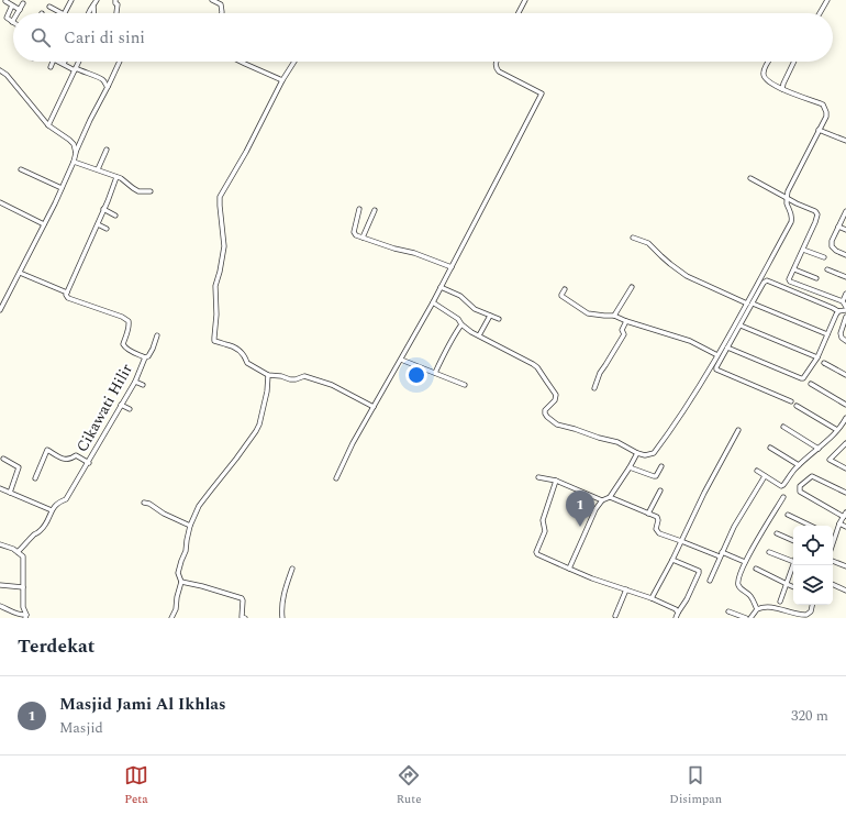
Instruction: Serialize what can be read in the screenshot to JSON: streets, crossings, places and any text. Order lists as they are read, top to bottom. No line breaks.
{"streets":{"street":["Cikawati Hilir"]},"page":{"search":"Cari di sini","pins":"1","heading":"Terdekat","list":[{"mark":"1","name":"Masjid Jami Al Ikhlas","note":"Masjid","value":"320 m"}],"nav":["Peta","Rute","Disimpan"]}}
